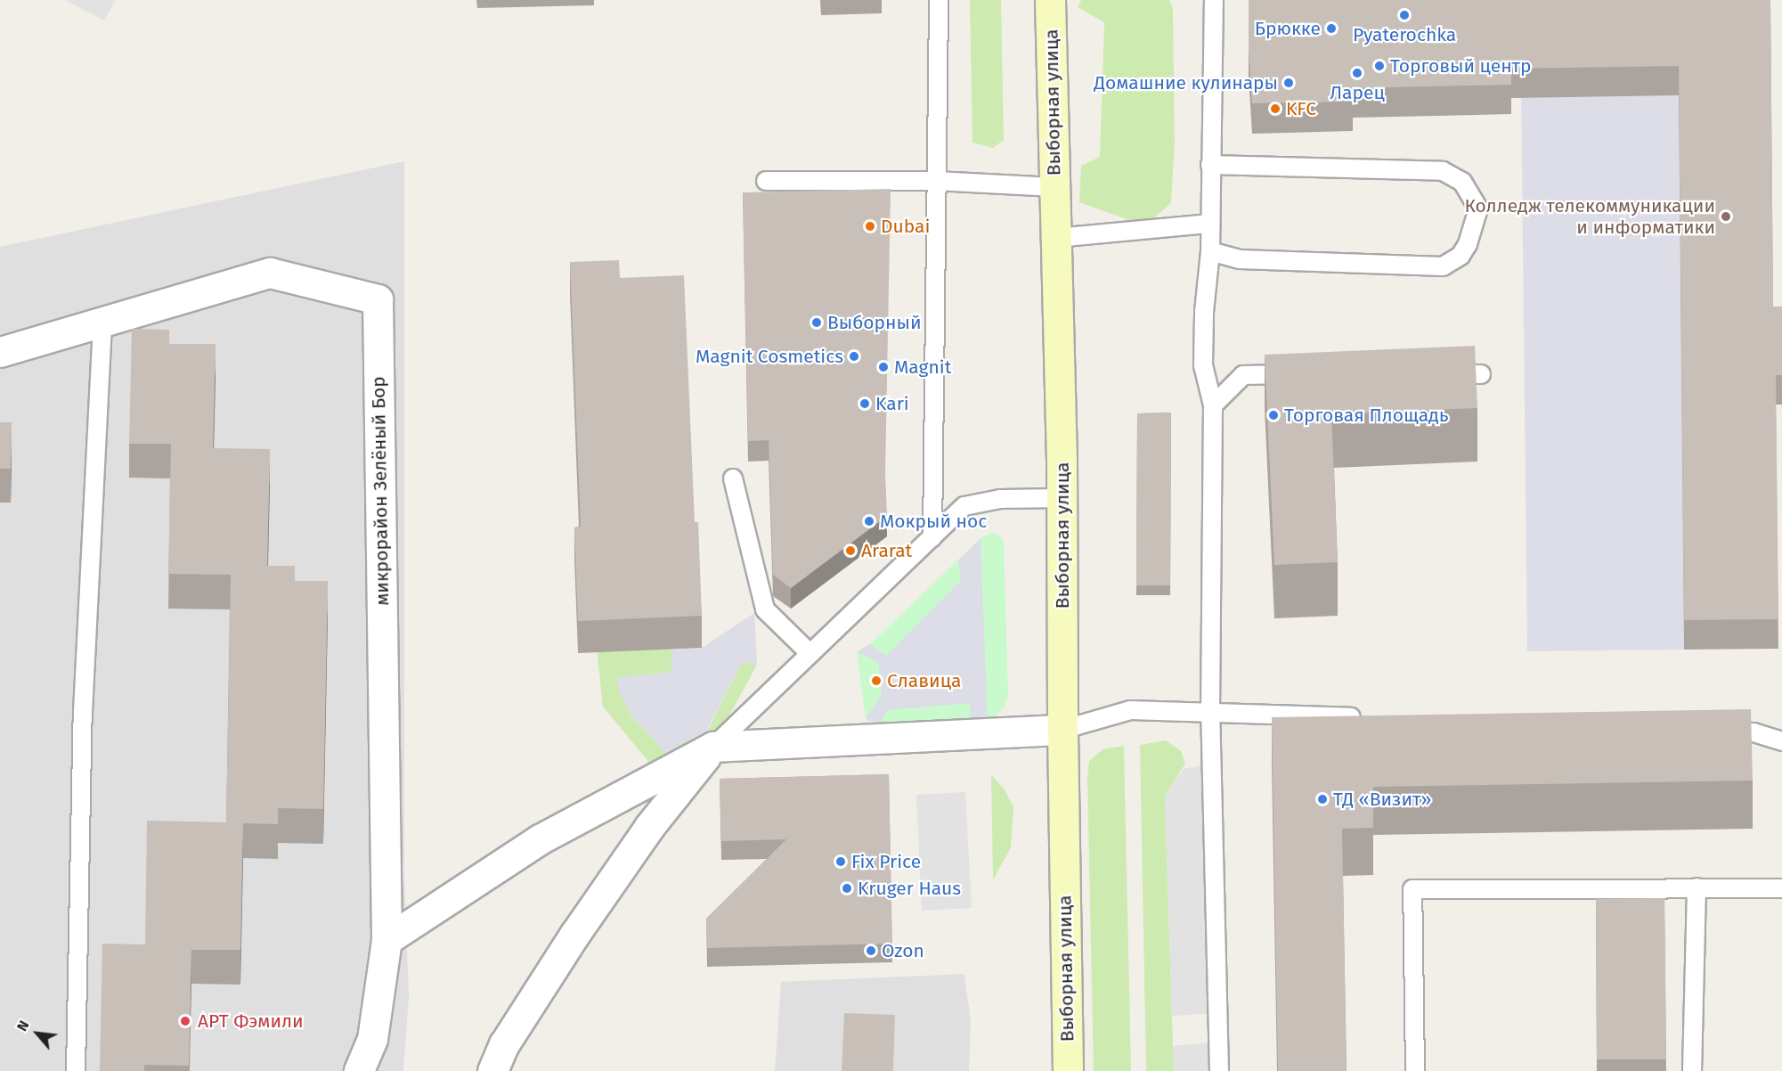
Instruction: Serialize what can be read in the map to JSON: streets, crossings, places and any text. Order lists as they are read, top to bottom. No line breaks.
{"streets":{"main road":["Выборная улица"],"street":["микрорайон Зелёный Бор"]},"places":["Pyaterochka","Брюкке","Торговый центр","Ларец","Домашние кулинары","KFC","Колледж телекоммуникации и информатики","Dubai","Выборный","Magnit Cosmetics","Magnit","Kari","Торговая Площадь","Мокрый нос","Ararat","Славица","ТД «Визит»","Fix Price","Kruger Haus","Ozon","АРТ Фэмили"],"north":"top left"}
